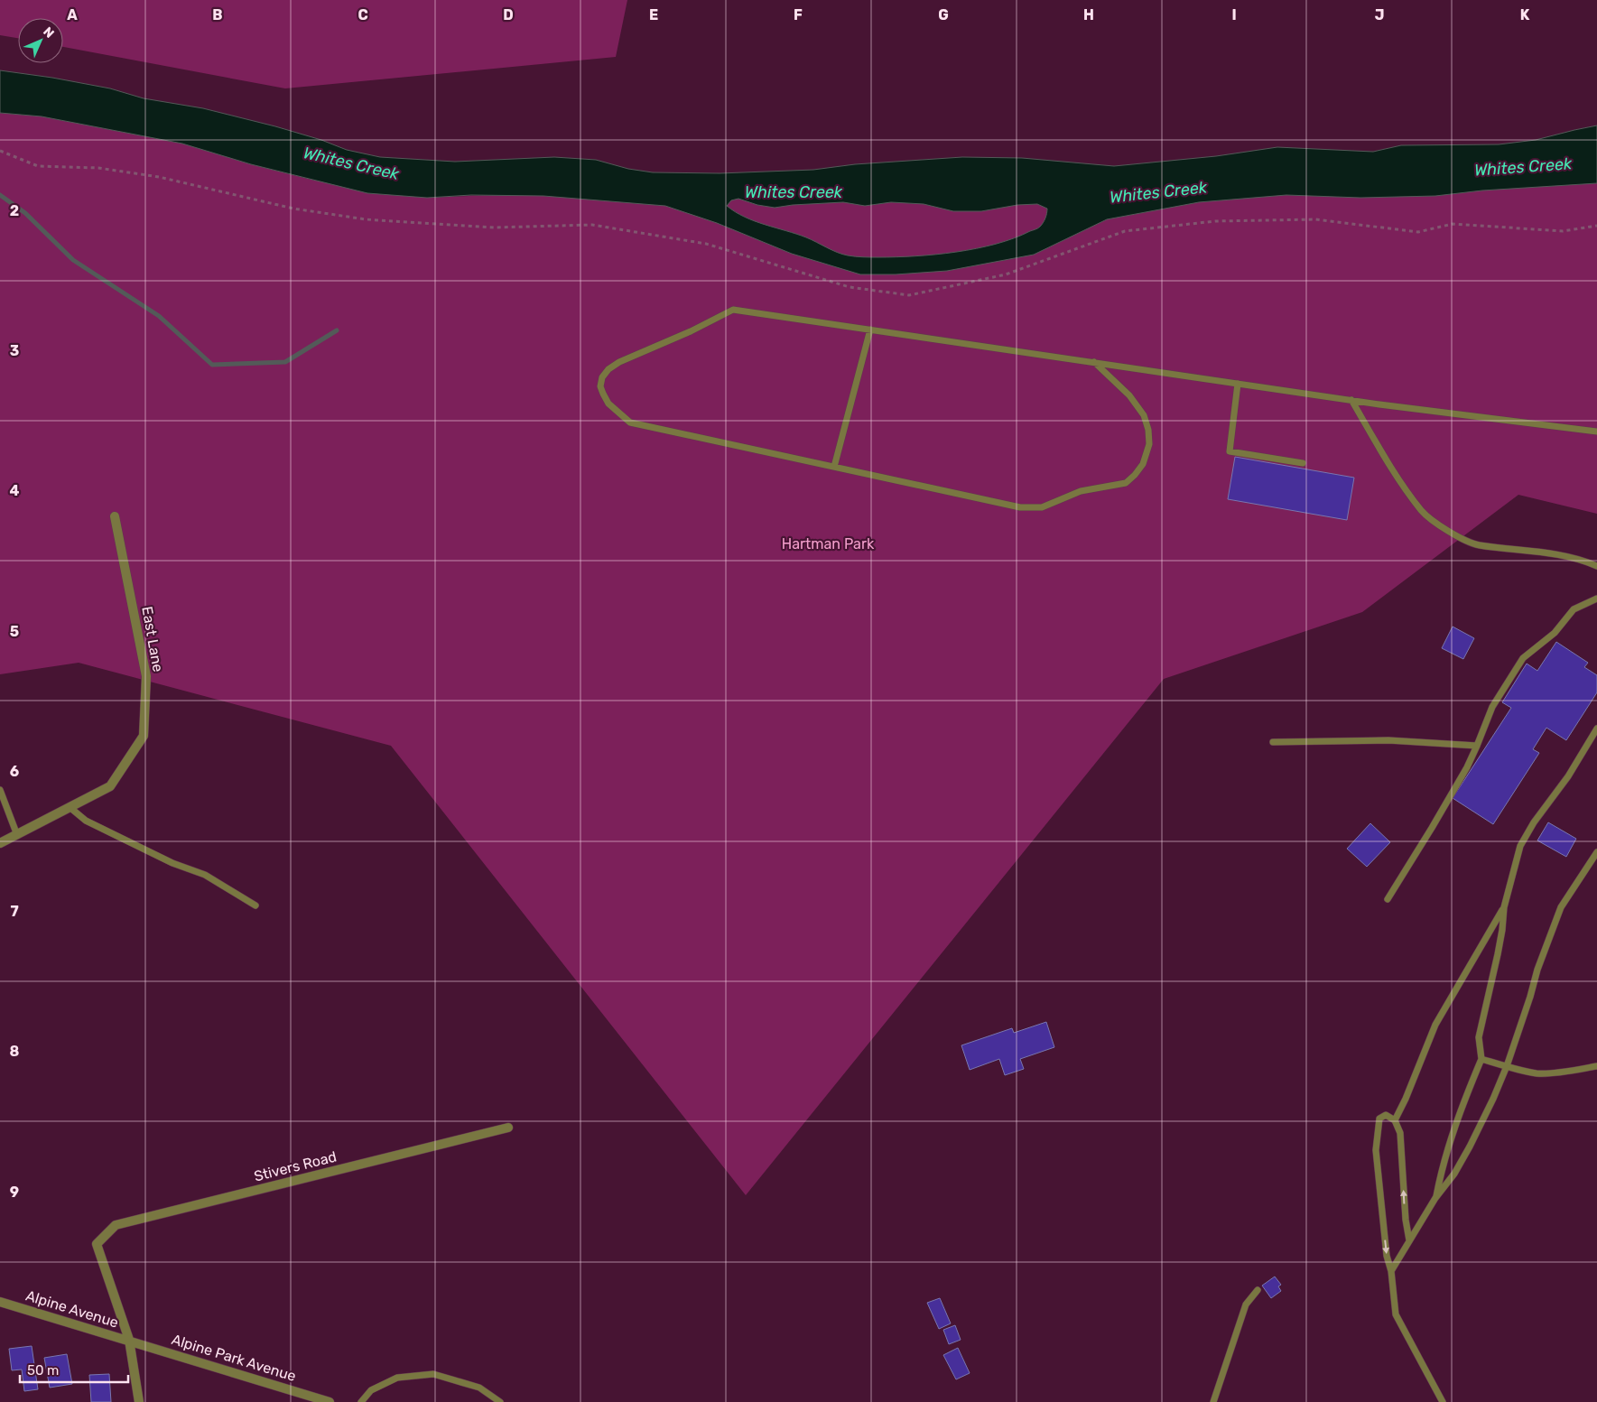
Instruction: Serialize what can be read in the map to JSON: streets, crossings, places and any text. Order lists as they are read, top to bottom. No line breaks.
{"streets":{"street":["East Lane","Stivers Road","Alpine Avenue","Alpine Park Avenue"]},"crossings":[["Stivers Road","Alpine Avenue"],["Stivers Road","Alpine Park Avenue"],["Alpine Avenue","Alpine Park Avenue"]],"water":["Whites Creek"],"parks":["Hartman Park"],"scale_bar":"50 m","north":"top right","grid":{"columns":["A","B","C","D","E","F","G","H","I","J","K"],"rows":["2","3","4","5","6","7","8","9"]}}
